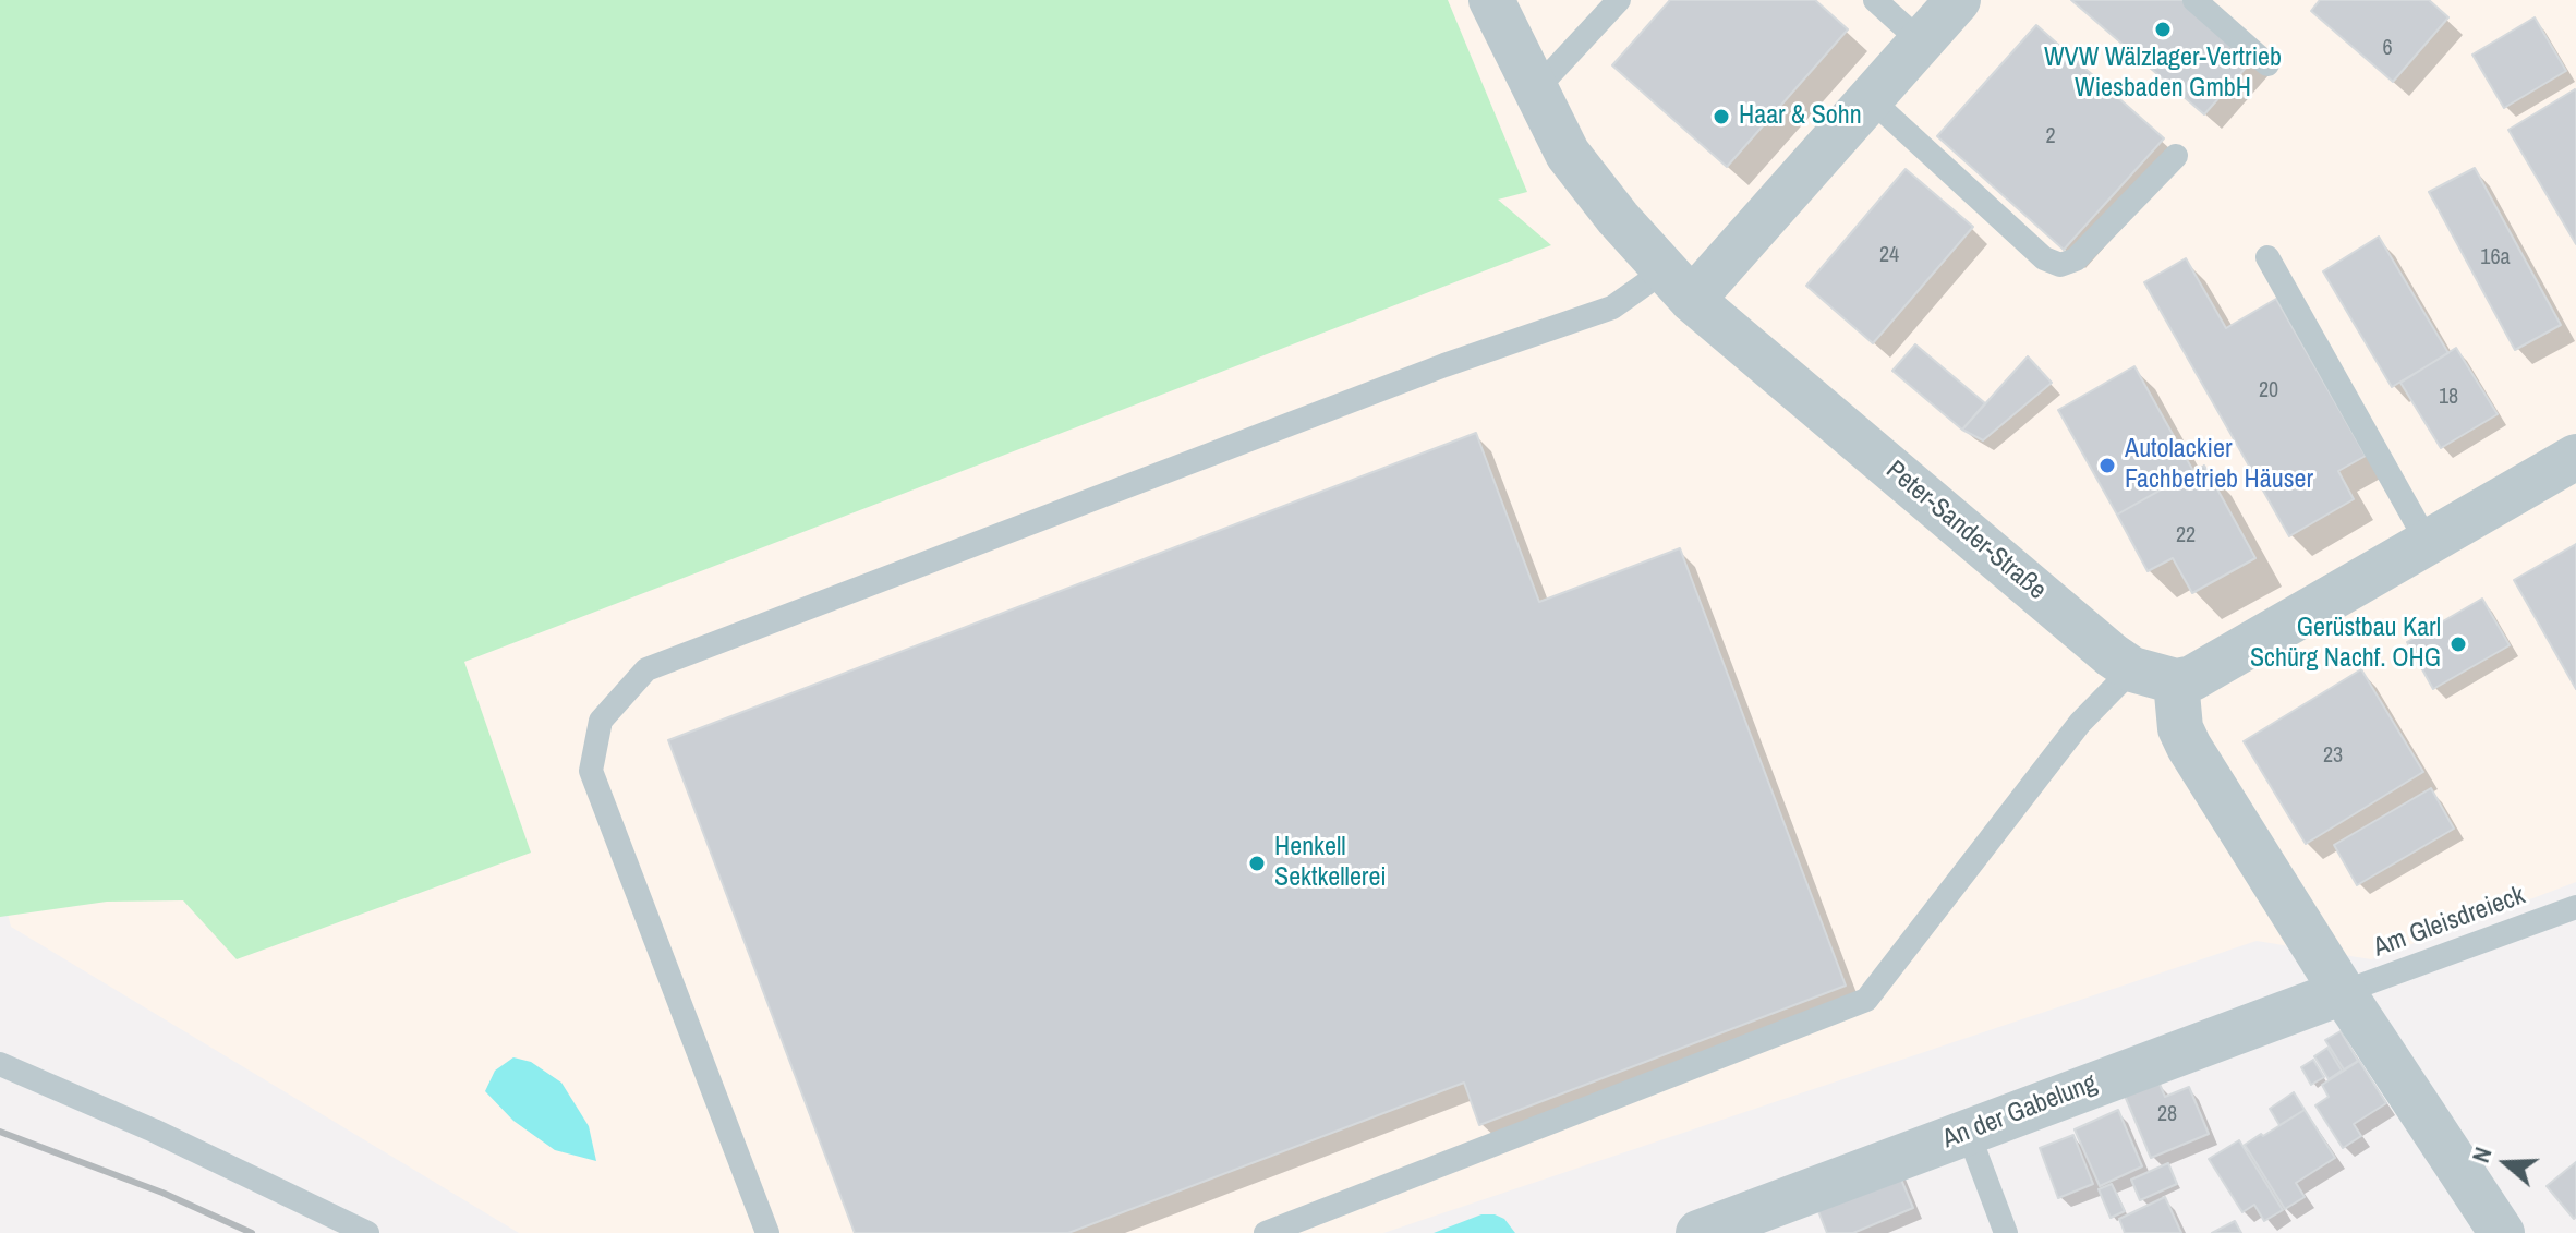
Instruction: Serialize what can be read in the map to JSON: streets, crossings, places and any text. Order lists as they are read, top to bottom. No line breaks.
{"streets":{"street":["Peter-Sander-Straße","An der Gabelung"],"lane":["Am Gleisdreieck"]},"crossings":[["Am Gleisdreieck","An der Gabelung"]],"places":["WVW Wälzlager-Vertrieb Wiesbaden GmbH","Haar & Sohn","Autolackier Fachbetrieb Häuser","Gerüstbau Karl Schürg Nachf. OHG","Henkell Sektkellerei"],"house_numbers":["6","2","24","16a","20","18","22","23","28"],"north":"left"}
